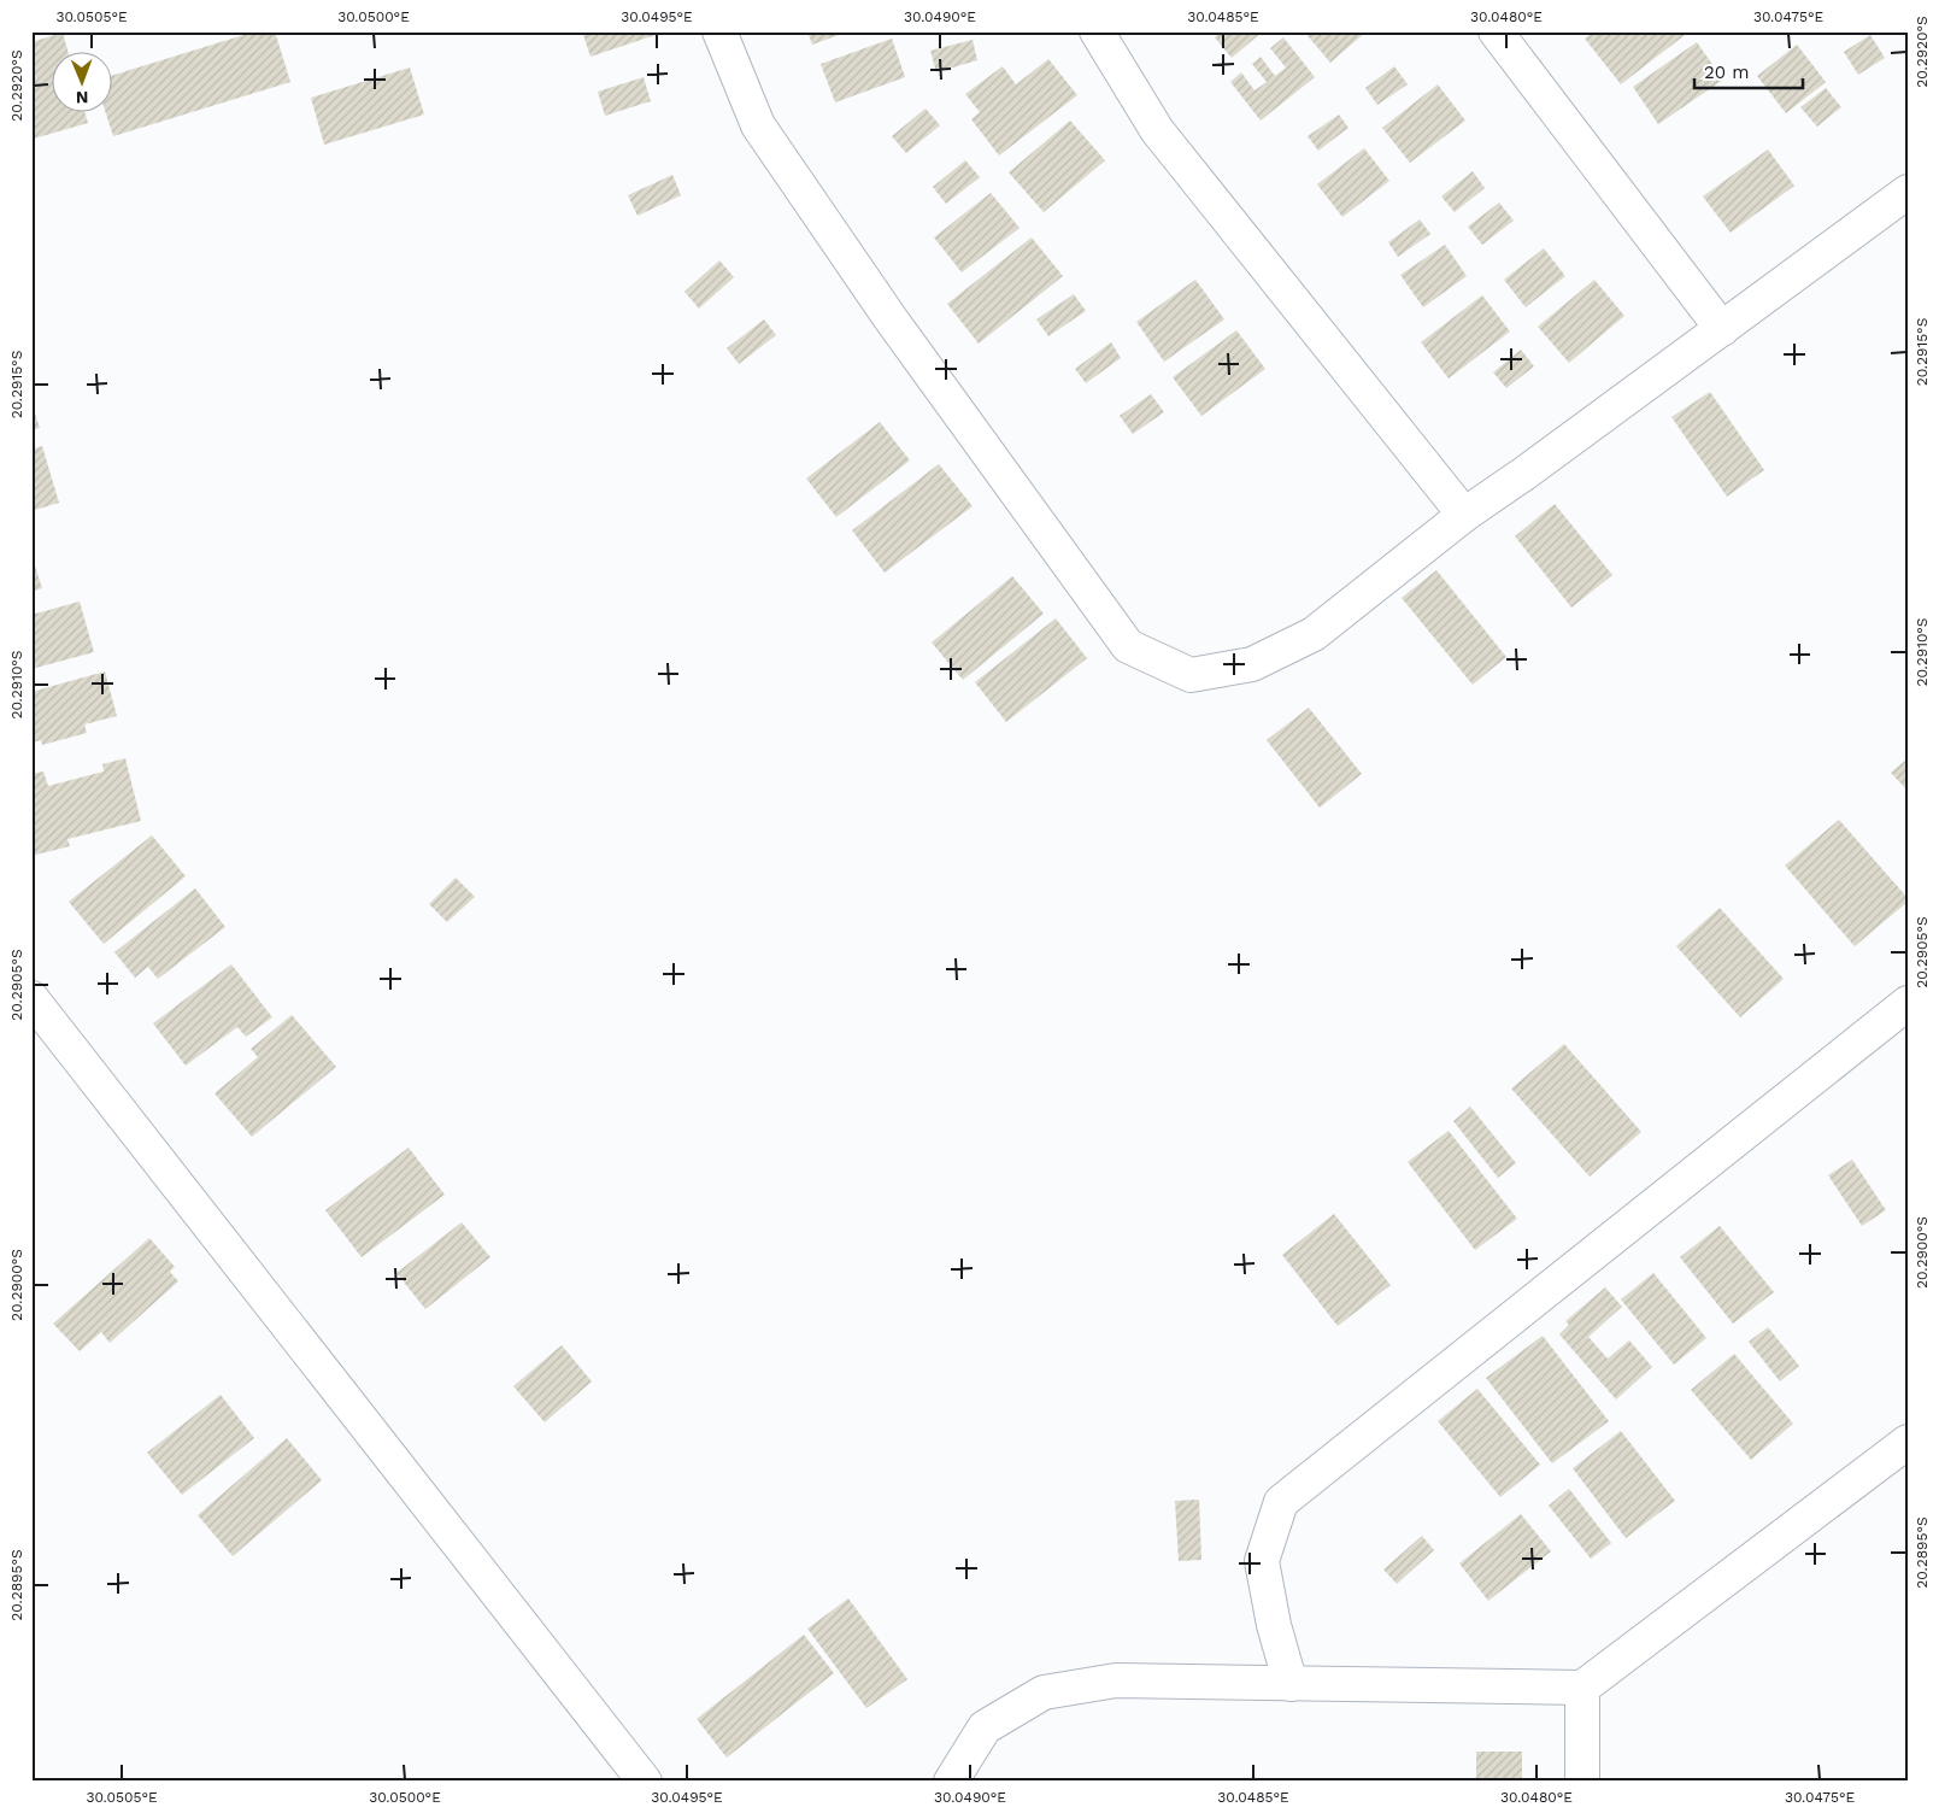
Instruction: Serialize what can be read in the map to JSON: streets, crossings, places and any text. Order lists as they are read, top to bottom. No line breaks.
{"scale_bar":"20 m","north":"bottom","coordinates":["30.0505°E","30.0500°E","30.0495°E","30.0490°E","30.0485°E","30.0480°E","30.0475°E","20.2920°S","20.2915°S","20.2910°S","20.2905°S","20.2900°S","20.2895°S"]}
